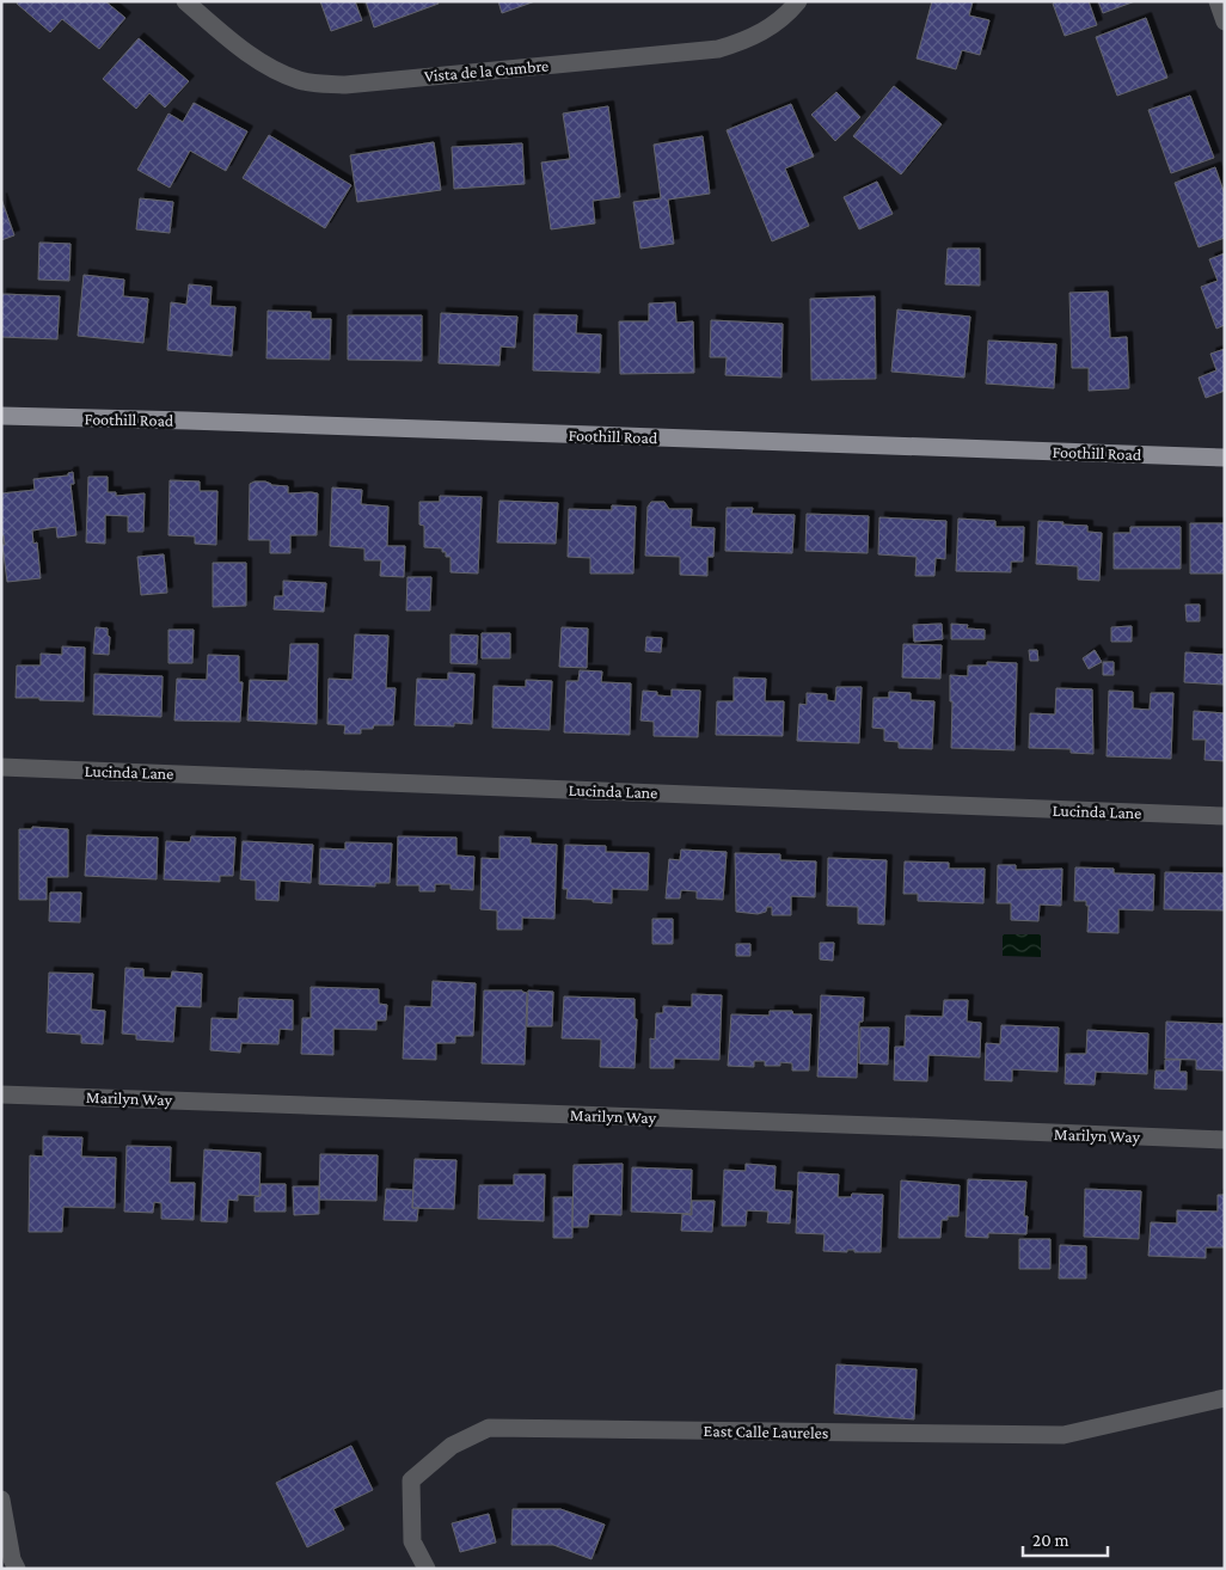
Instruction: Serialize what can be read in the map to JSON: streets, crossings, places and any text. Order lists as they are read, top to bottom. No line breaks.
{"streets":{"main road":["Foothill Road"],"street":["Vista de la Cumbre","Lucinda Lane","Marilyn Way","East Calle Laureles"]},"scale_bar":"20 m"}
